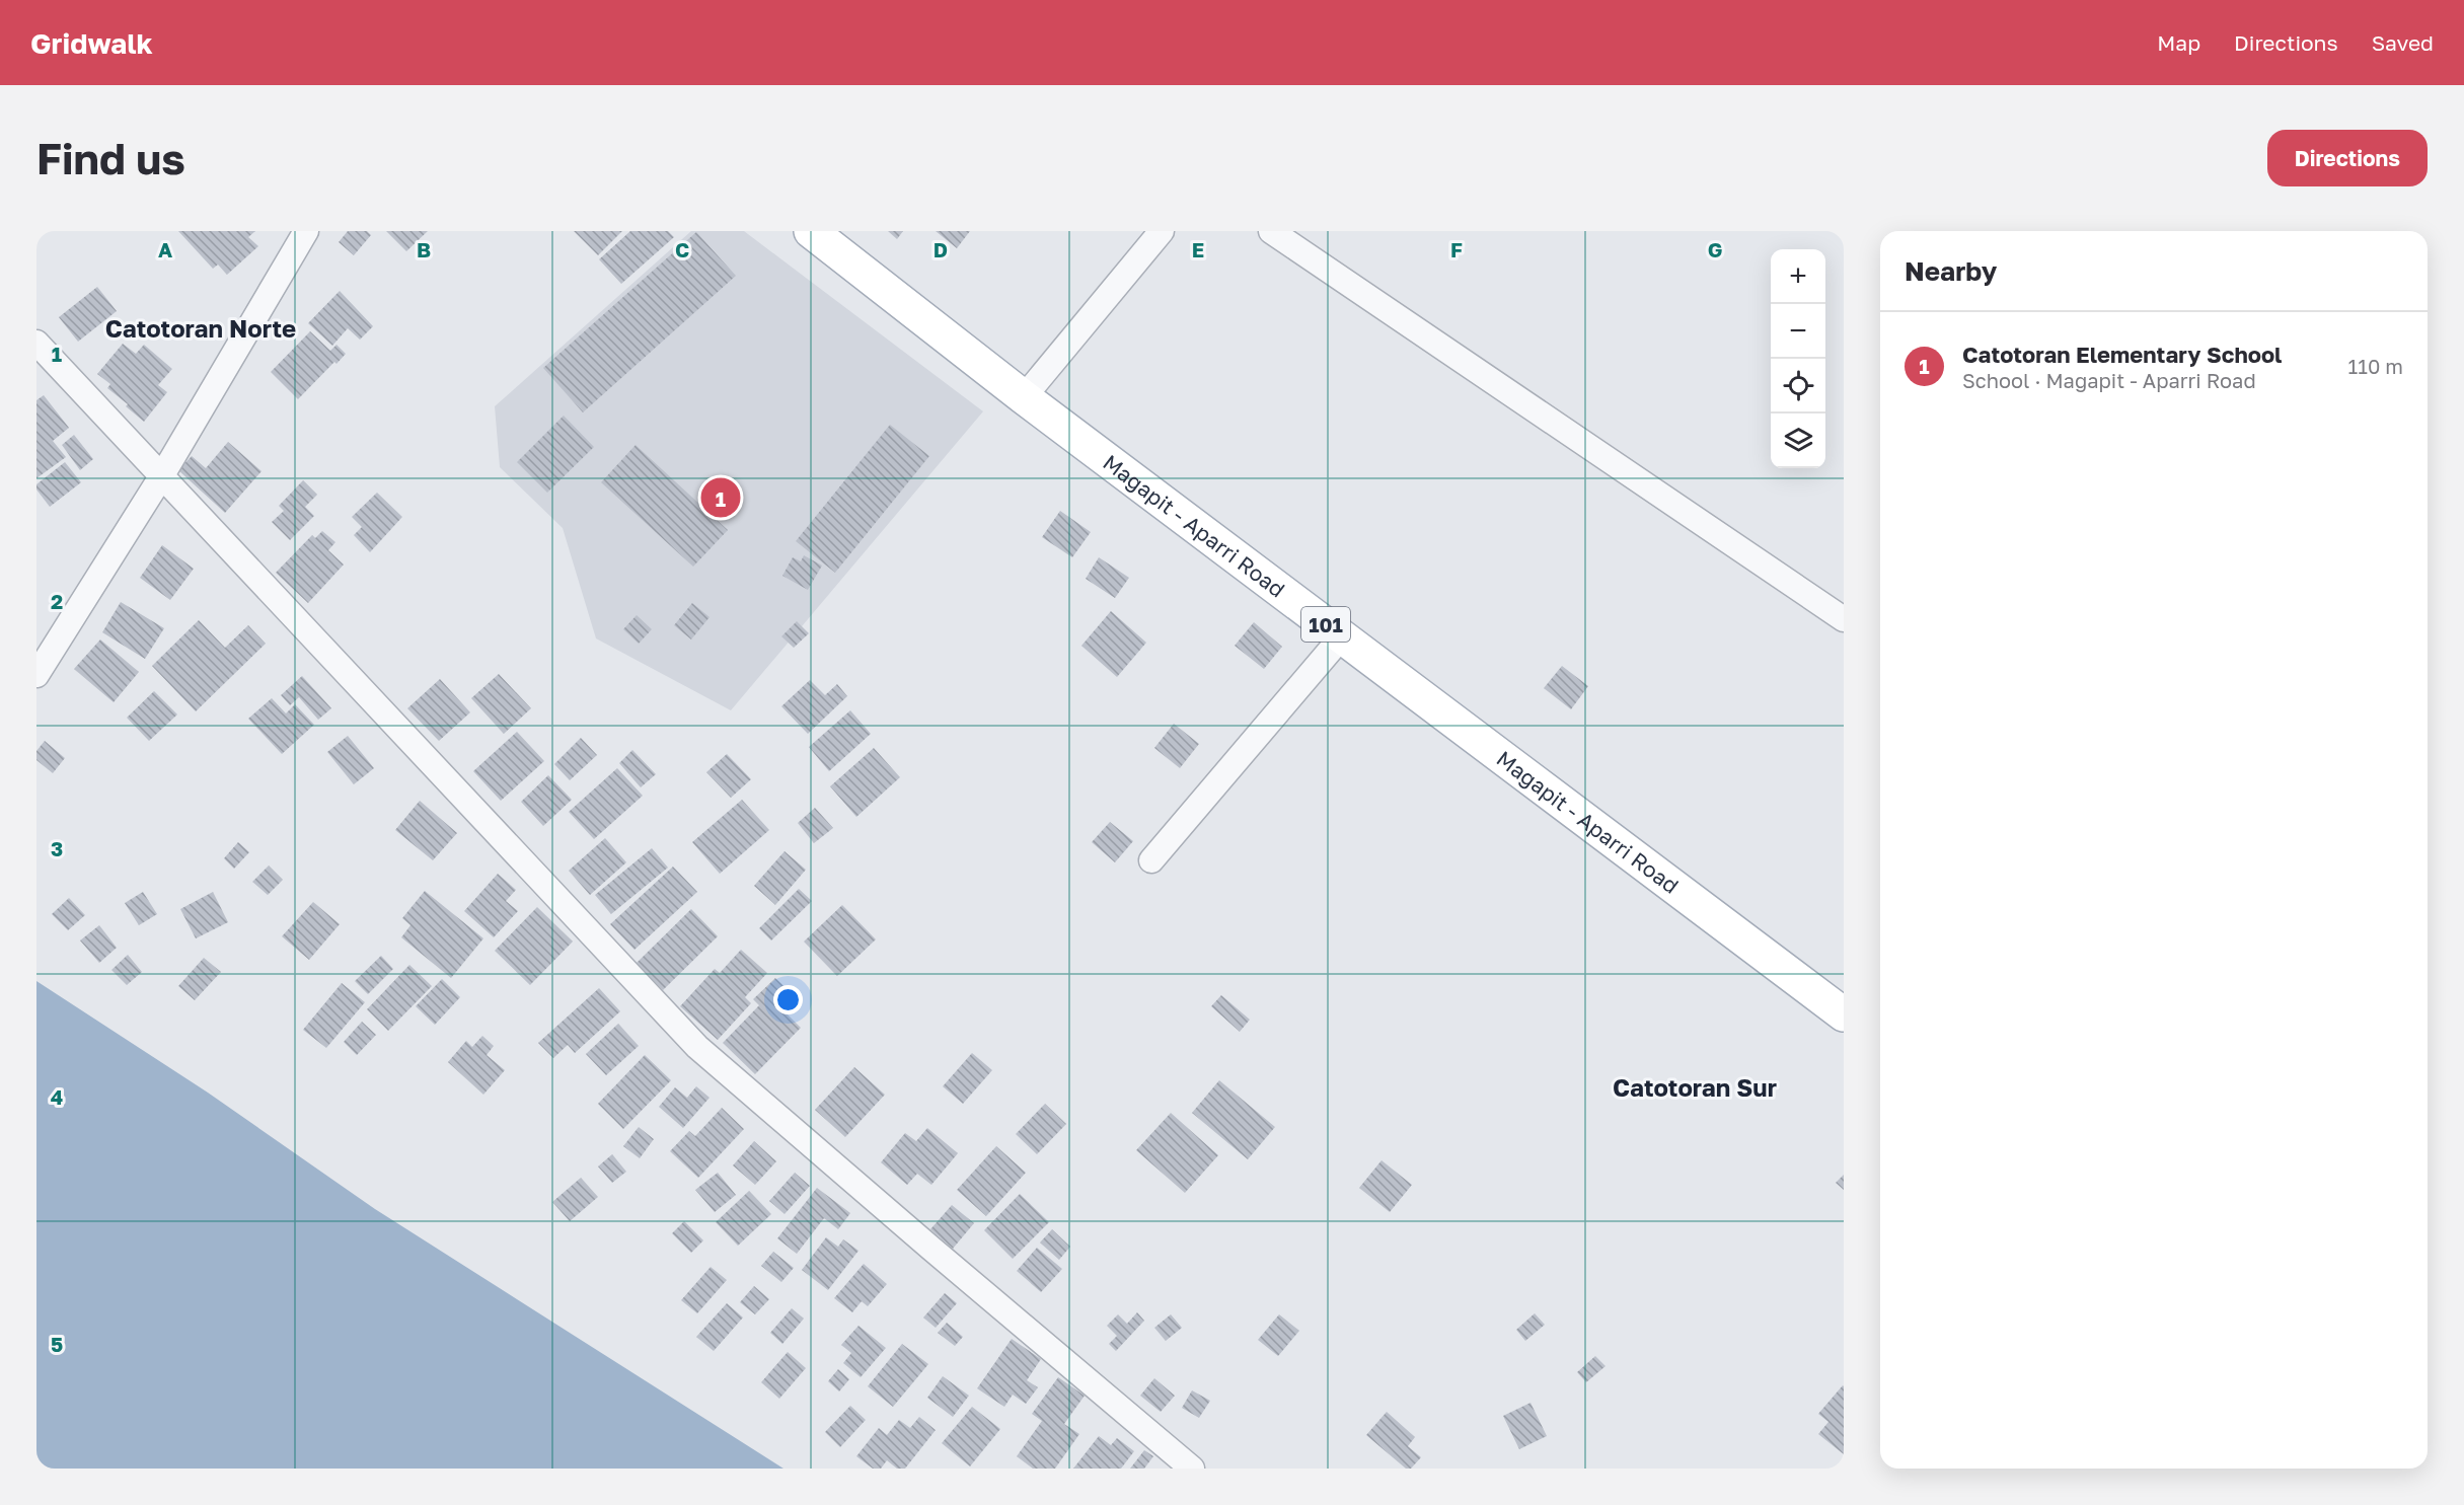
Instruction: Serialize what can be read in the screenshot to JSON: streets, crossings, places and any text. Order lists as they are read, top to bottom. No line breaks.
{"streets":{"main road":["Magapit - Aparri Road","101"]},"districts":["Catotoran Norte","Catotoran Sur"],"page":{"header":"Gridwalk","nav":["Map","Directions","Saved"],"buttons":"Directions","title":"Find us","heading":"Nearby","map_buttons":["+","−"],"list":[{"mark":"1","name":"Catotoran Elementary School","note":"School · Magapit - Aparri Road","value":"110 m"}],"pins":"1"},"grid":{"columns":["A","B","C","D","E","F","G"],"rows":["1","2","3","4","5"]}}
